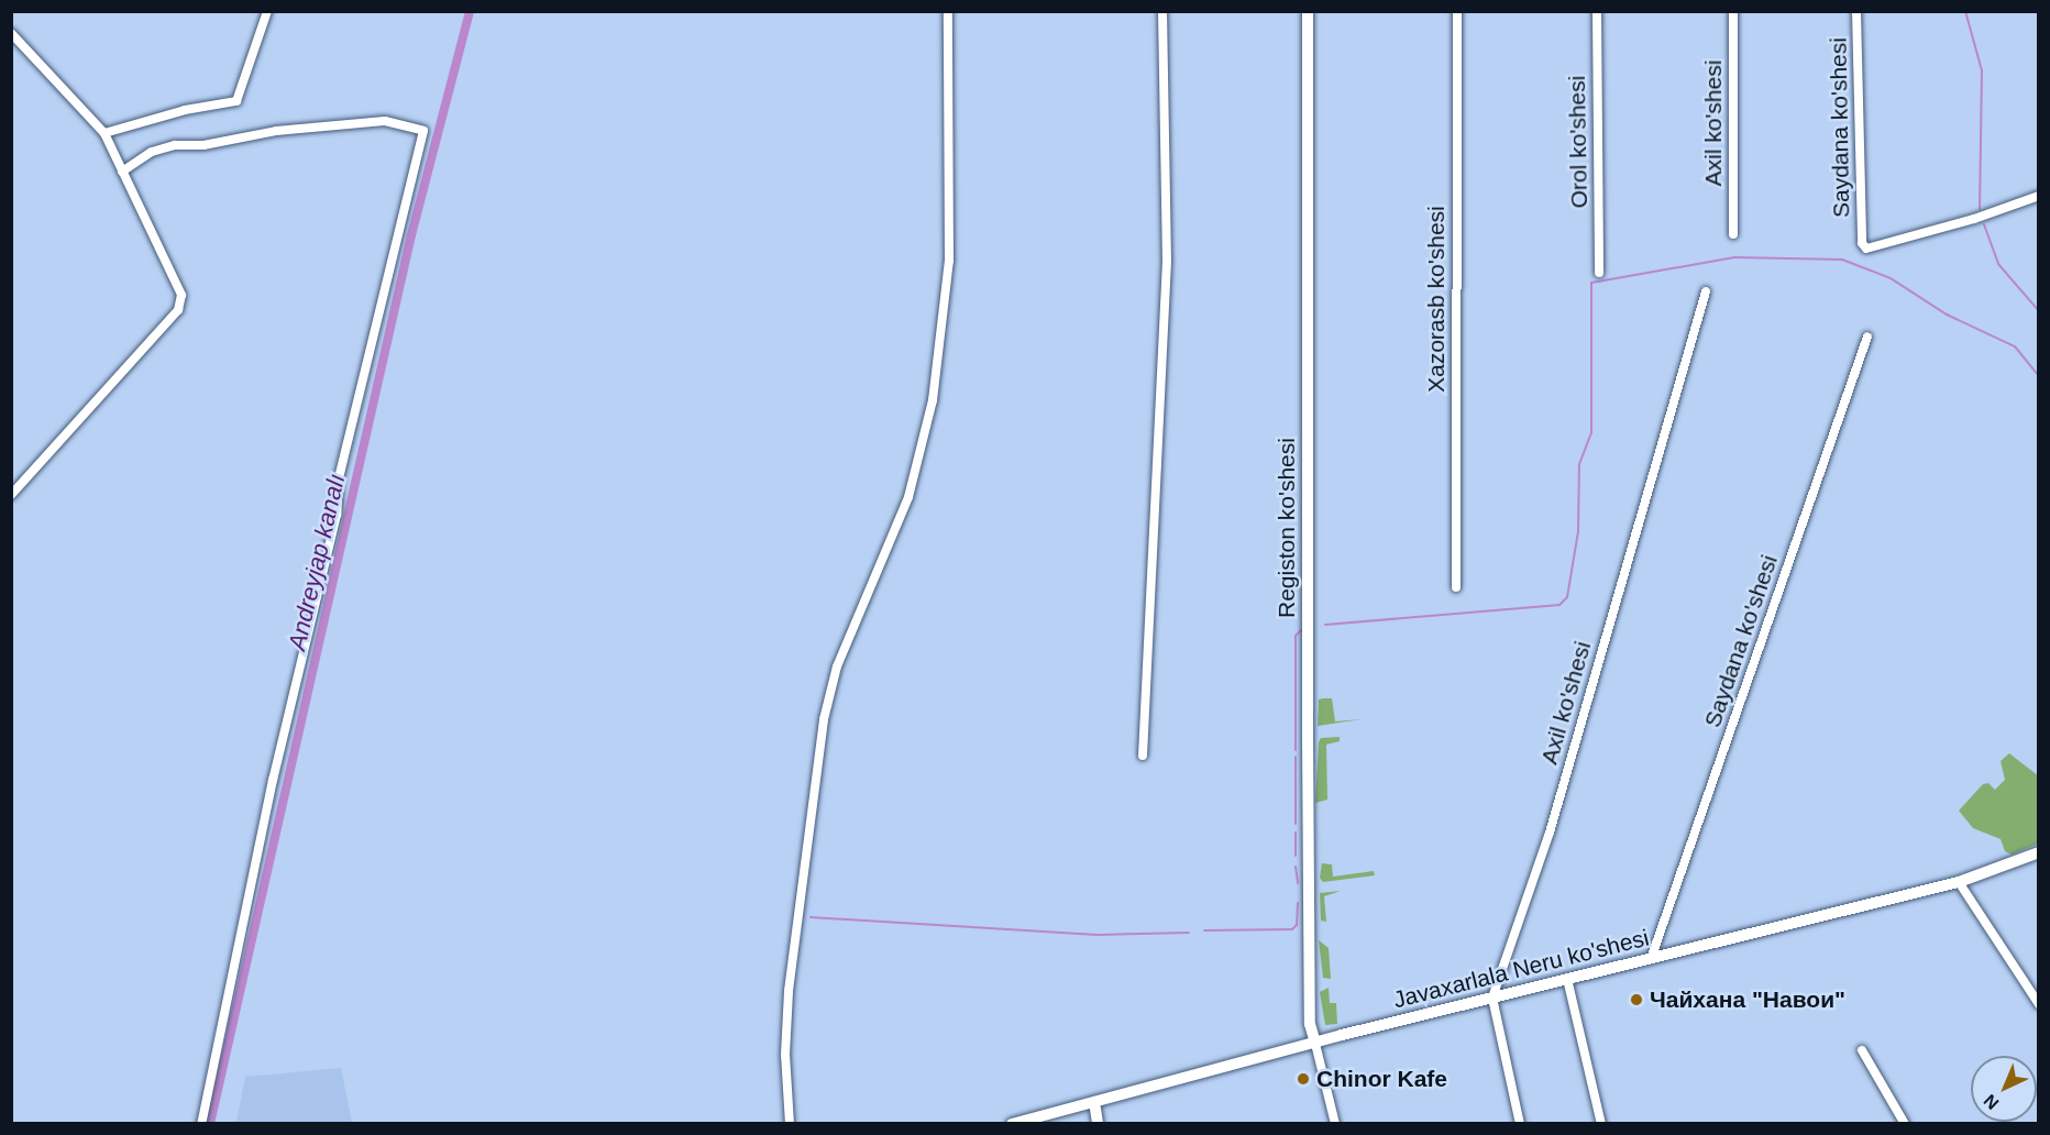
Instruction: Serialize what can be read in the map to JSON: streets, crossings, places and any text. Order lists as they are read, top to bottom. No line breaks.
{"streets":{"street":["Axil ko'shesi","Saydana ko'shesi","Orol ko'shesi","Xazorasb ko'shesi","Registon ko'shesi","Javaxarlala Neru ko'shesi"]},"crossings":[["Axil ko'shesi","Javaxarlala Neru ko'shesi"],["Saydana ko'shesi","Javaxarlala Neru ko'shesi"],["Registon ko'shesi","Javaxarlala Neru ko'shesi"]],"water":["Andreyjap kanalı"],"places":["Чайхана \"Навои\"","Chinor Kafe"],"north":"bottom left"}
